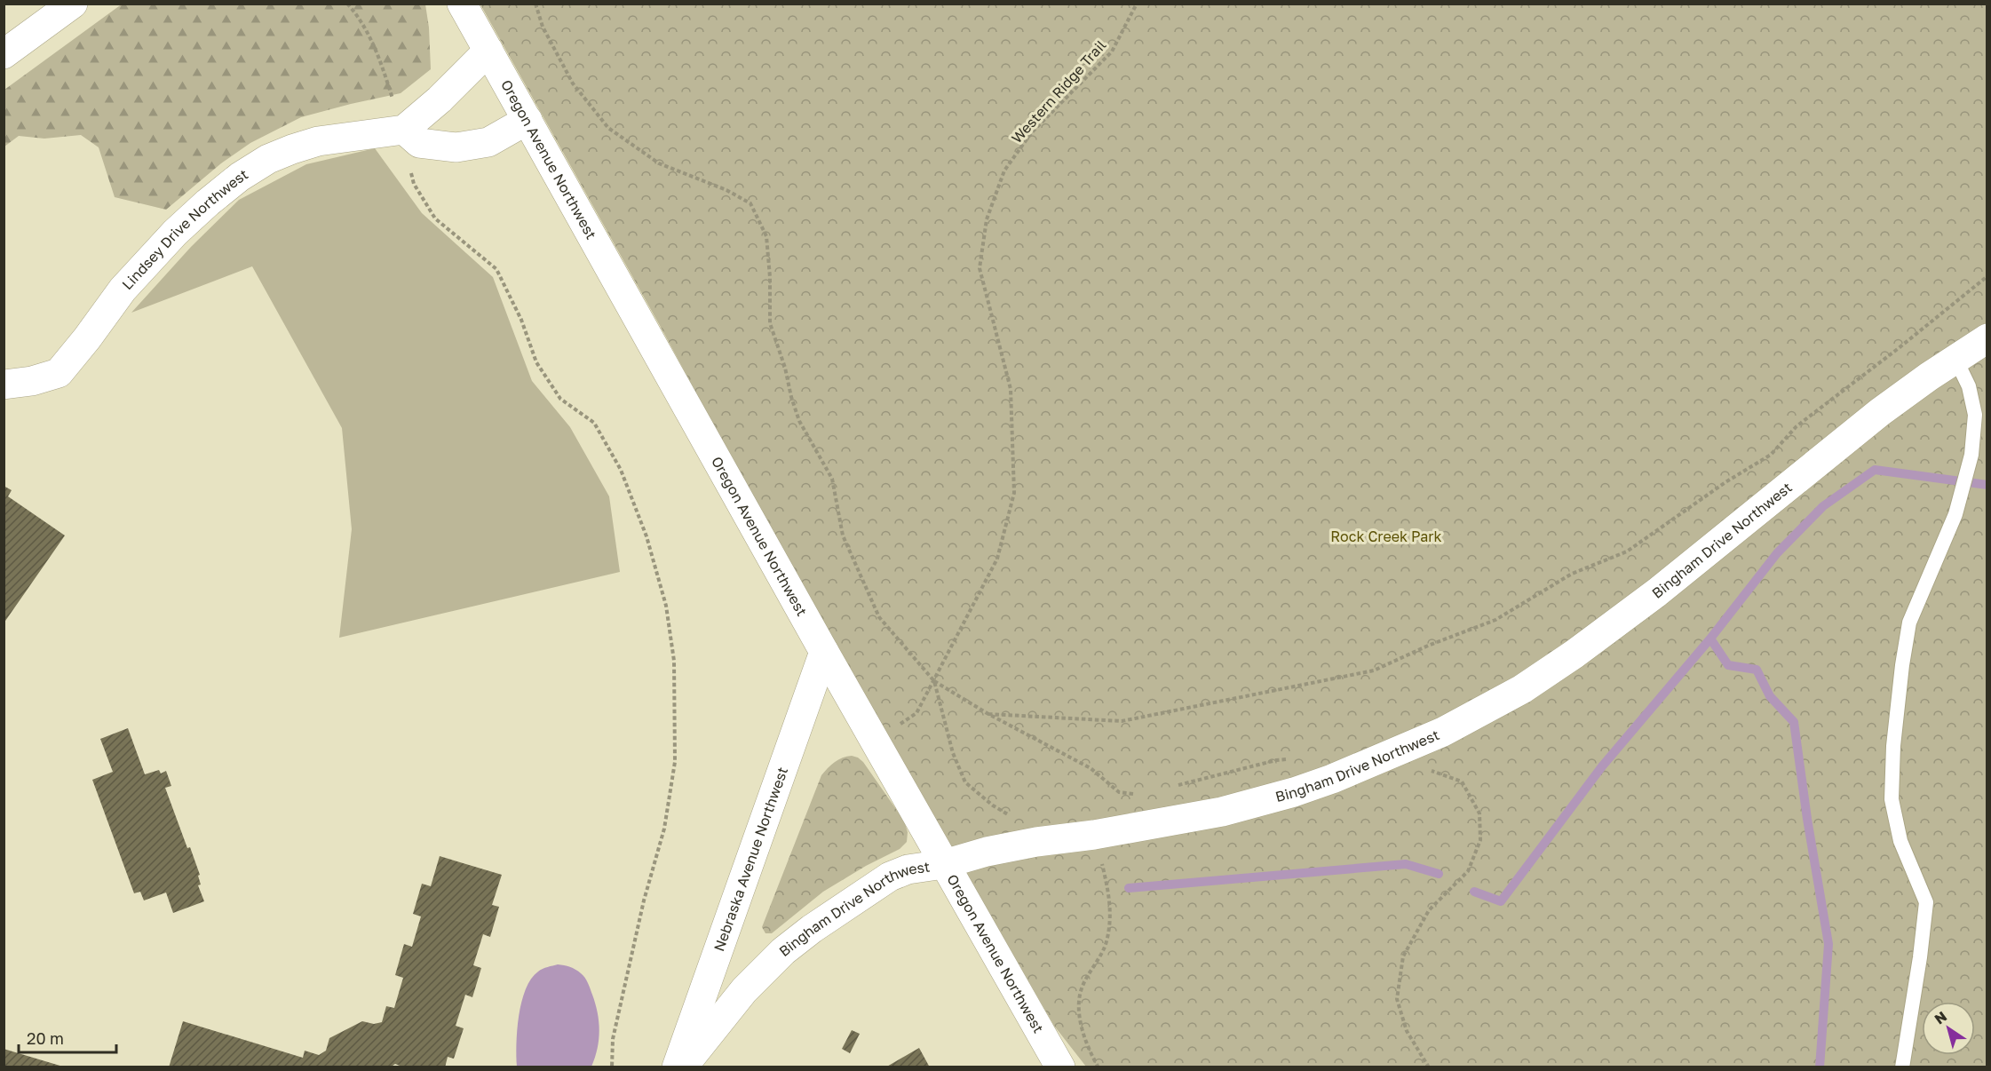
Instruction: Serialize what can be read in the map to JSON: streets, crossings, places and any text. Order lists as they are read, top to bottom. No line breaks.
{"streets":{"street":["Oregon Avenue Northwest","Lindsey Drive Northwest","Bingham Drive Northwest","Nebraska Avenue Northwest"],"path":["Western Ridge Trail"]},"crossings":[["Oregon Avenue Northwest","Bingham Drive Northwest"],["Oregon Avenue Northwest","Nebraska Avenue Northwest"]],"parks":["Rock Creek Park"],"scale_bar":"20 m","north":"top left"}
